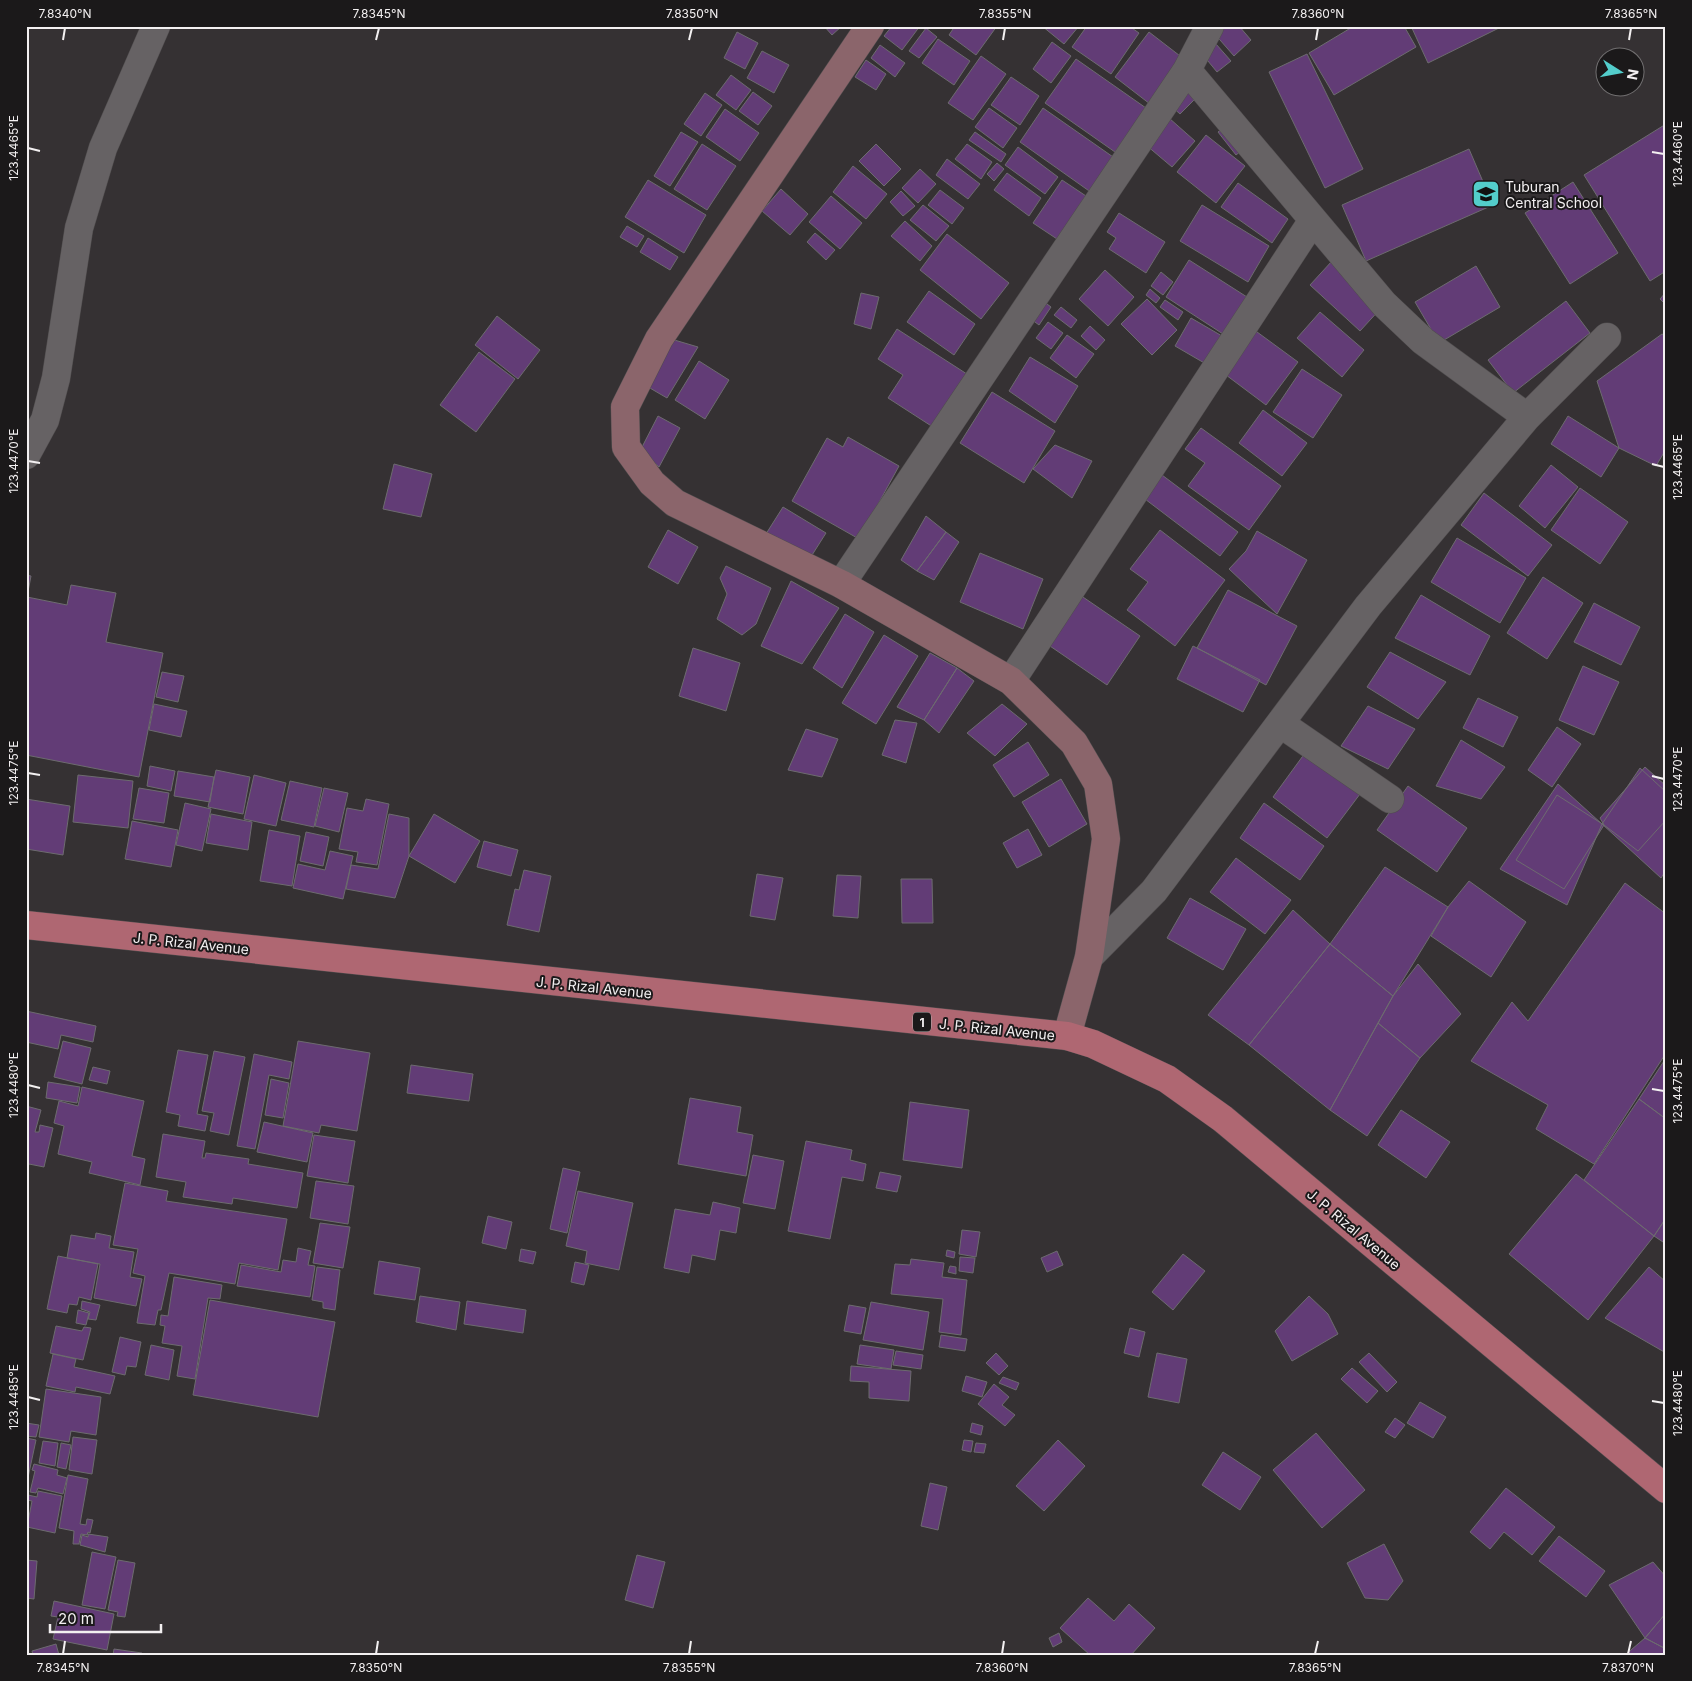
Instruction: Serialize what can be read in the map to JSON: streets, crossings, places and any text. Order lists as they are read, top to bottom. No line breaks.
{"streets":{"main road":["J. P. Rizal Avenue","1"]},"places":{"school or university":["Tuburan Central School"]},"scale_bar":"20 m","north":"right","coordinates":["7.8340°N","7.8345°N","7.8350°N","7.8355°N","7.8360°N","7.8365°N","123.4465°E","123.4460°E","123.4470°E","123.4475°E","123.4480°E","123.4485°E","7.8370°N"]}
